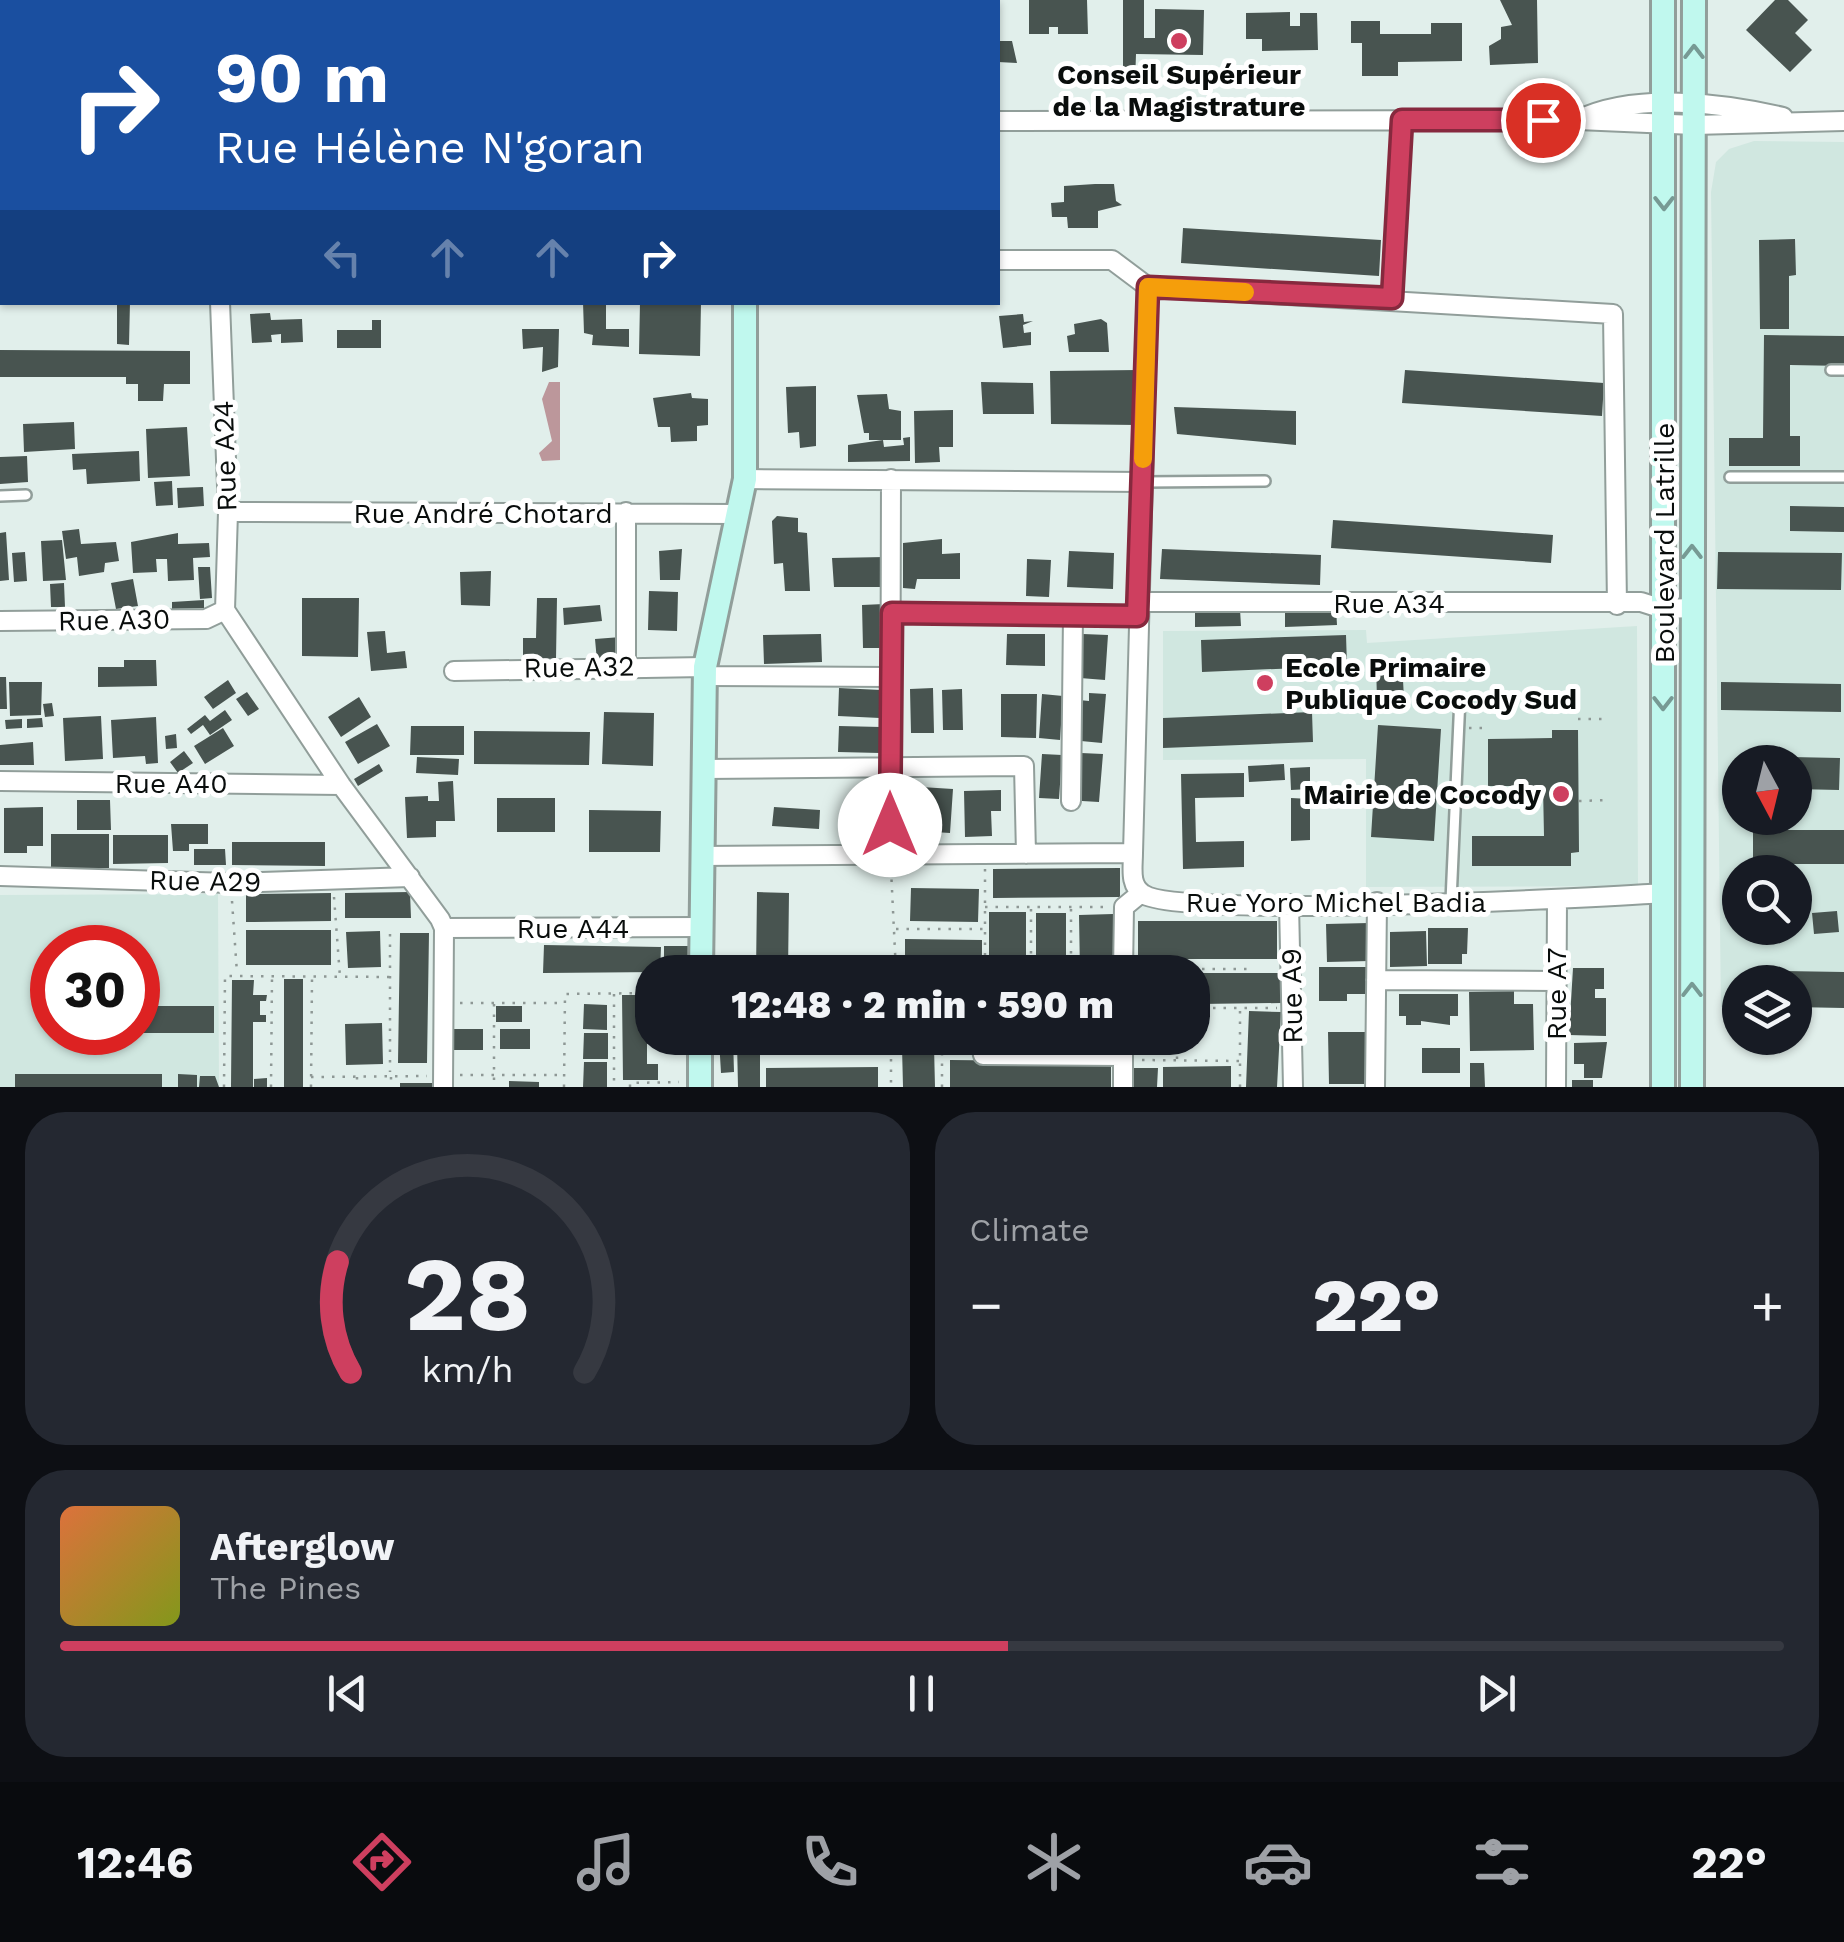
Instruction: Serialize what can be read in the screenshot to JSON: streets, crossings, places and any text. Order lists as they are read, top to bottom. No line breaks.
{"streets":{"street":["Rue A24","Rue André Chotard","Boulevard Latrille","Rue A34","Rue A30","Rue A32","Rue A40","Rue A29","Rue Yoro Michel Badia","Rue A44","Rue A7","Rue A9"]},"crossings":[["Rue A24","Rue André Chotard"],["Rue A24","Rue A30"],["Boulevard Latrille","Rue A34"],["Boulevard Latrille","Rue Yoro Michel Badia"],["Rue Yoro Michel Badia","Rue A7"],["Rue Yoro Michel Badia","Rue A9"]],"places":["Conseil Supérieur de la Magistrature","Ecole Primaire Publique Cocody Sud","Mairie de Cocody"],"north":"bottom","page":{"turn":["90 m","Rue Hélène N'goran"],"limit":"30","trip":"12:48 · 2 min · 590 m","tile":"Climate","heat":["−","22°","+"],"song":["Afterglow","The Pines"],"tabs":["12:46","22°"],"gauge":["28","km/h"]}}
